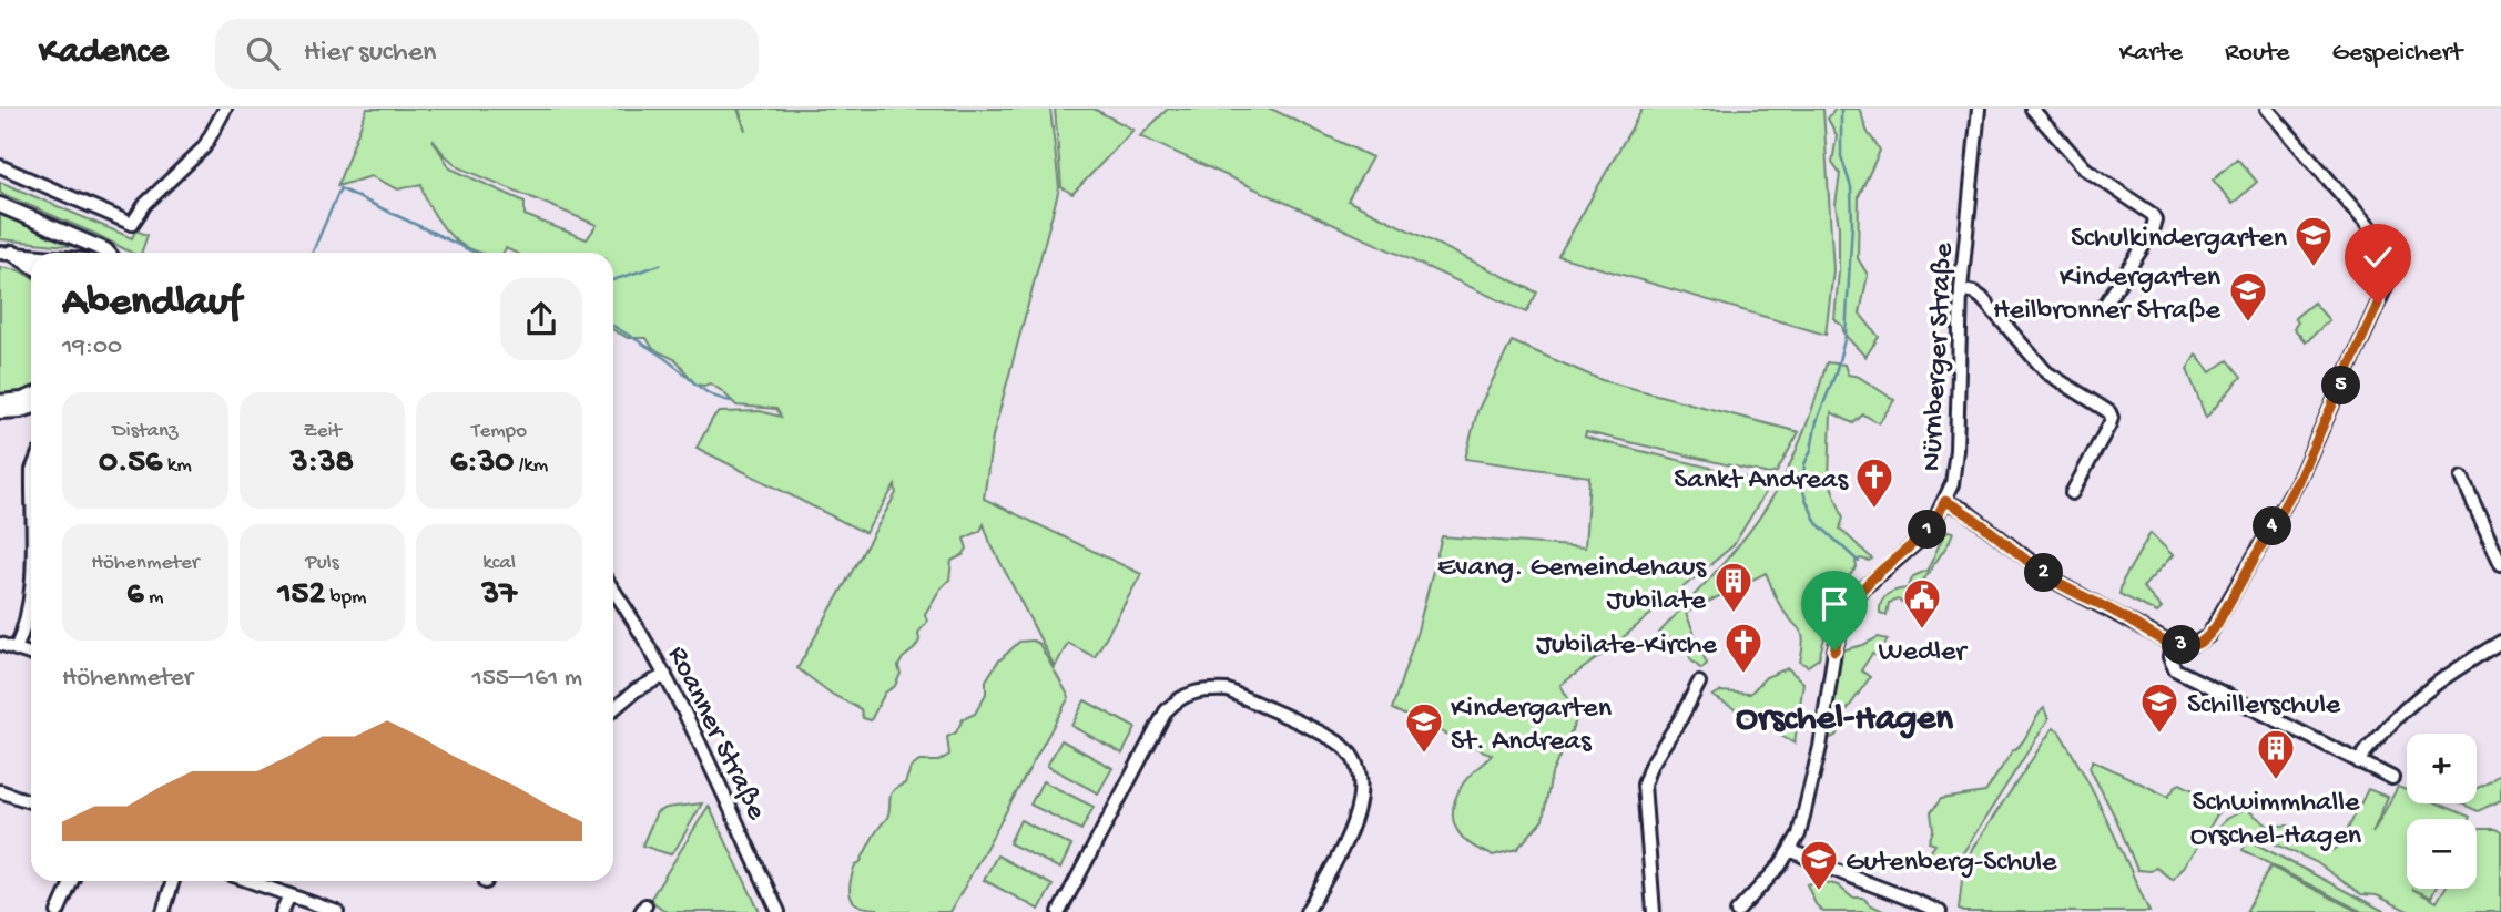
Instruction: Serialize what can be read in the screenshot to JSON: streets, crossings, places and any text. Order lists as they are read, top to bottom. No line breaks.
{"streets":{"street":["Nürnberger Straße","Roanner Straße"]},"districts":["Orschel-Hagen"],"places":{"school or university":["Schulkindergarten","Kindergarten Heilbronner Straße","Schillerschule","Kindergarten St. Andreas","Gutenberg-Schule"],"church":["Sankt Andreas","Jubilate-Kirche"],"building":["Evang. Gemeindehaus Jubilate","Schwimmhalle Orschel-Hagen"],"public building":["Wedler"]},"page":{"header":"Kadence","search":"Hier suchen","nav":["Karte","Route","Gespeichert"],"heading":["Abendlauf","19:00"],"pins":["5","4","1","2","3"],"stats":[["Distanz","0.56 km"],["Zeit","3:38"],["Tempo","6:30 /km"],["Höhenmeter","6 m"],["Puls","152 bpm"],["kcal","37"]],"chart":["Höhenmeter","155–161 m"],"map_buttons":["+","−"]}}
